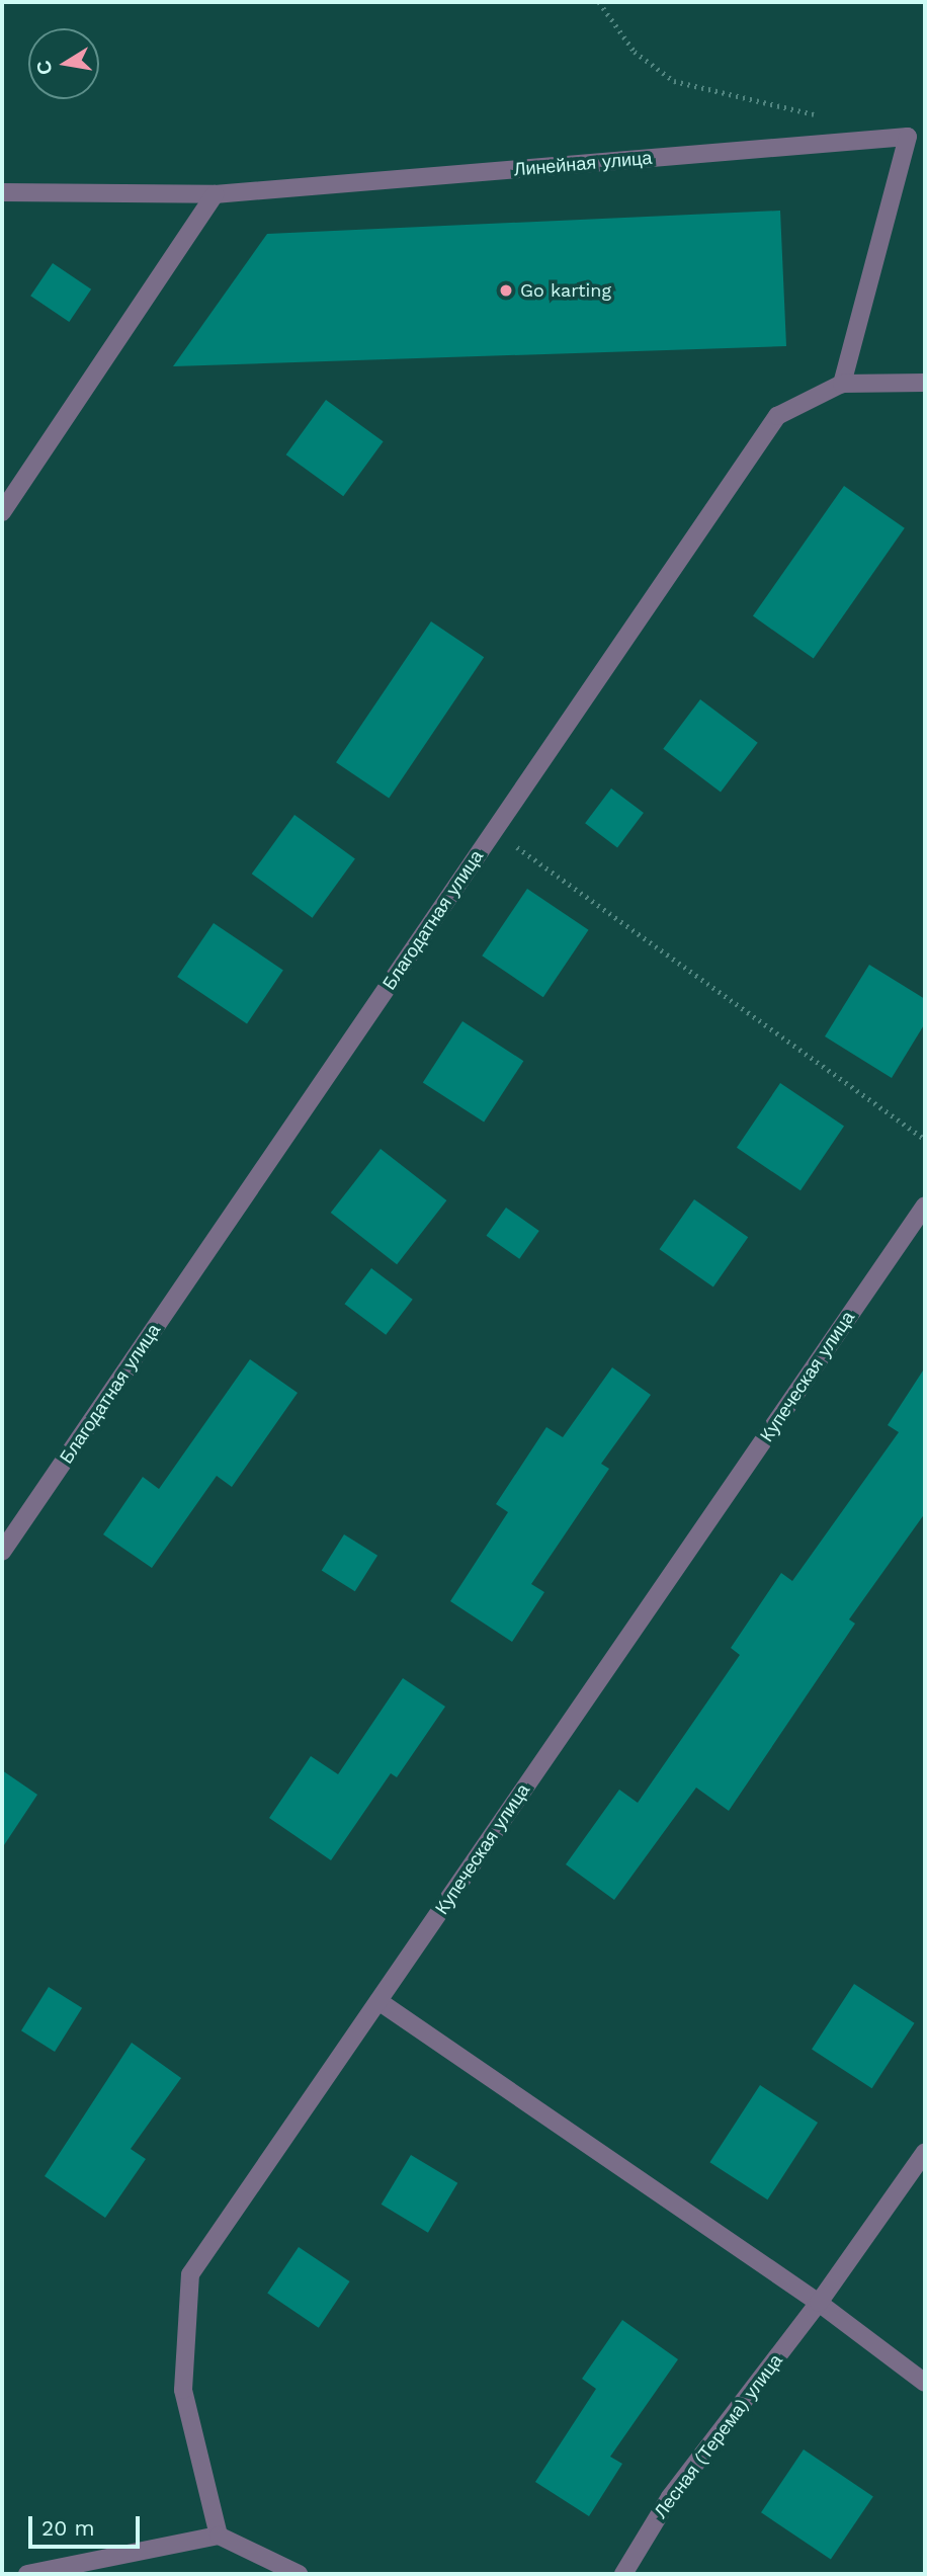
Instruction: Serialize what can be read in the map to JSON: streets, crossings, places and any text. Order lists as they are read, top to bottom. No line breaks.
{"streets":{"street":["Линейная улица","Благодатная улица","Купеческая улица","Лесная (Терема) улица"]},"crossings":[["Линейная улица","Благодатная улица"]],"places":["Go karting"],"scale_bar":"20 m","north":"left"}
